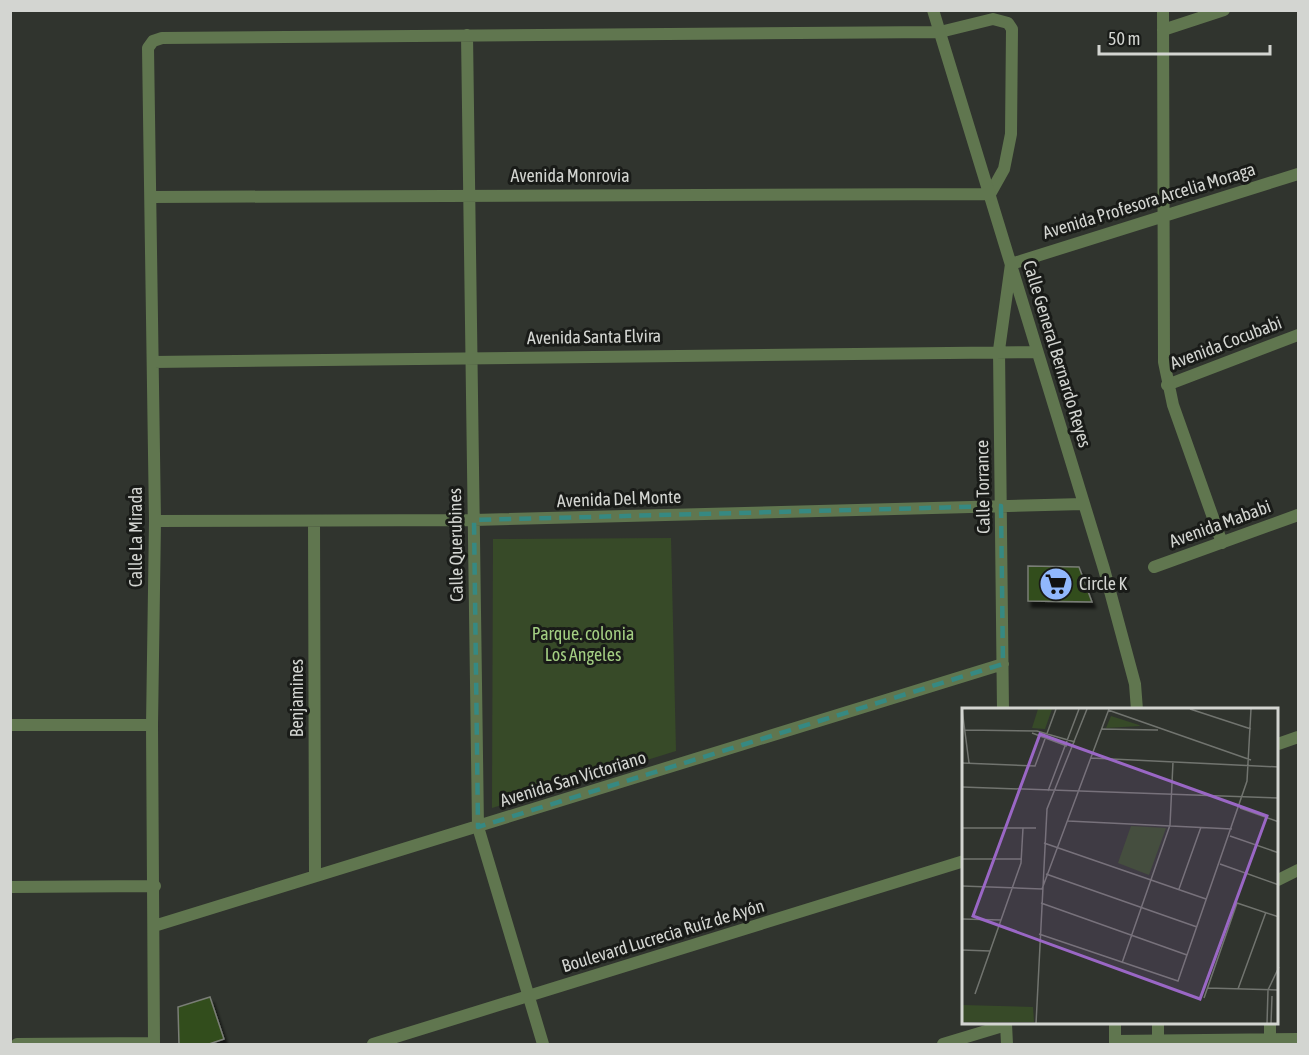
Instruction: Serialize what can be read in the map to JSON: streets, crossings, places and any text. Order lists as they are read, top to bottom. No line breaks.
{"streets":{"street":["Avenida Monrovia","Avenida Profesora Arcelia Moraga","Avenida Santa Elvira","Avenida Cocubabi","Calle General Bernardo Reyes","Calle Torrance","Avenida Del Monte","Avenida Mababi","Calle La Mirada","Calle Querubines","Benjamines","Avenida San Victoriano","Boulevard Lucrecia Ruíz de Ayón"]},"crossings":[["Avenida Monrovia","Calle General Bernardo Reyes"],["Avenida Monrovia","Calle La Mirada"],["Avenida Monrovia","Calle Querubines"],["Avenida Profesora Arcelia Moraga","Calle General Bernardo Reyes"],["Avenida Profesora Arcelia Moraga","Calle Torrance"],["Avenida Santa Elvira","Calle General Bernardo Reyes"],["Avenida Santa Elvira","Calle Torrance"],["Avenida Santa Elvira","Calle La Mirada"],["Avenida Santa Elvira","Calle Querubines"],["Calle General Bernardo Reyes","Calle Torrance"],["Calle General Bernardo Reyes","Avenida Del Monte"],["Calle Torrance","Avenida Del Monte"],["Calle Torrance","Avenida San Victoriano"],["Avenida Del Monte","Calle La Mirada"],["Avenida Del Monte","Calle Querubines"],["Avenida Del Monte","Benjamines"],["Calle La Mirada","Calle Querubines"],["Calle La Mirada","Avenida San Victoriano"],["Calle Querubines","Avenida San Victoriano"],["Calle Querubines","Boulevard Lucrecia Ruíz de Ayón"],["Benjamines","Avenida San Victoriano"]],"parks":["Parque. colonia Los Angeles"],"places":{"supermarket":["Circle K"]},"scale_bar":"50 m"}
